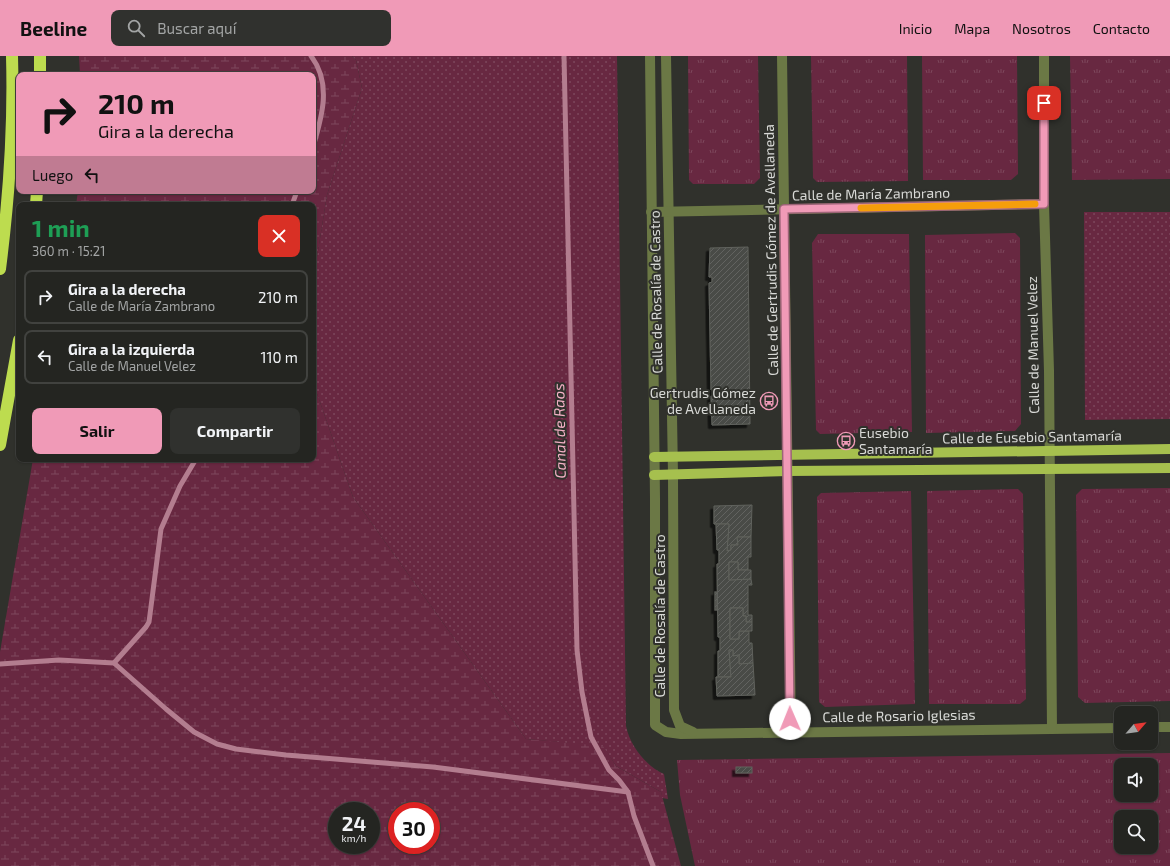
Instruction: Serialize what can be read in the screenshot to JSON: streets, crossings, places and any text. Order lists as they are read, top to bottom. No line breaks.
{"streets":{"main road":["Calle de Eusebio Santamaría"],"street":["Calle de María Zambrano","Calle de Gertrudis Gómez de Avellaneda","Calle de Rosalía de Castro","Calle de Manuel Velez","Calle de Rosario Iglesias"]},"crossings":[["Calle de María Zambrano","Calle de Gertrudis Gómez de Avellaneda"],["Calle de María Zambrano","Calle de Rosalía de Castro"],["Calle de María Zambrano","Calle de Manuel Velez"],["Calle de Gertrudis Gómez de Avellaneda","Calle de Eusebio Santamaría"],["Calle de Gertrudis Gómez de Avellaneda","Calle de Rosario Iglesias"],["Calle de Rosalía de Castro","Calle de Eusebio Santamaría"],["Calle de Rosalía de Castro","Calle de Rosario Iglesias"],["Calle de Manuel Velez","Calle de Eusebio Santamaría"],["Calle de Manuel Velez","Calle de Rosario Iglesias"]],"water":["Canal de Raos"],"places":{"bus stop":["Gertrudis Gómez de Avellaneda","Eusebio Santamaría"]},"north":"top right","page":{"header":"Beeline","search":"Buscar aquí","nav":["Inicio","Mapa","Nosotros","Contacto"],"turn":["210 m","Gira a la derecha"],"then":"Luego","heading":["1 min","360 m · 15:21"],"list":[{"name":"Gira a la derecha","note":"Calle de María Zambrano","value":"210 m"},{"name":"Gira a la izquierda","note":"Calle de Manuel Velez","value":"110 m"}],"buttons":["Salir","Compartir"],"speed":"24 km/h","limit":"30"}}
